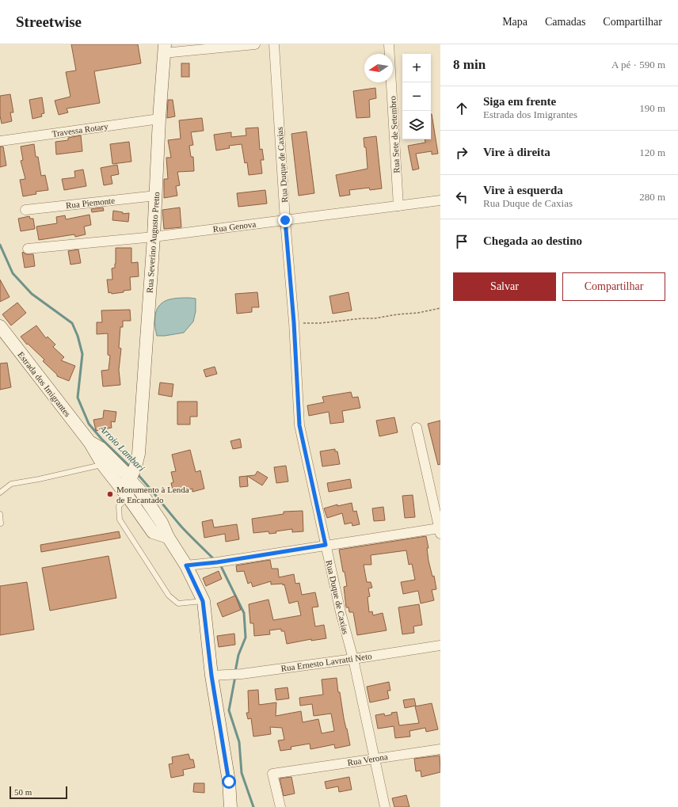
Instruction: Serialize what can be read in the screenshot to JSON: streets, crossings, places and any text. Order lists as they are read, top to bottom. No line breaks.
{"streets":{"street":["Travessa Rotary","Rua Sete de Setembro","Rua Duque de Caxias","Rua Piemonte","Rua Genova","Rua Severino Augusto Pretto","Estrada dos Imigrantes","Rua Ernesto Lavratti Neto","Rua Verona"]},"crossings":[["Travessa Rotary","Rua Severino Augusto Pretto"],["Rua Sete de Setembro","Rua Genova"],["Rua Duque de Caxias","Rua Genova"],["Rua Duque de Caxias","Rua Ernesto Lavratti Neto"],["Rua Duque de Caxias","Rua Verona"],["Rua Piemonte","Rua Severino Augusto Pretto"],["Rua Genova","Rua Severino Augusto Pretto"],["Rua Severino Augusto Pretto","Estrada dos Imigrantes"],["Estrada dos Imigrantes","Rua Ernesto Lavratti Neto"]],"water":["Arroio Lambari"],"places":["Monumento à Lenda de Encantado"],"scale_bar":"50 m","north":"left","page":{"header":"Streetwise","nav":["Mapa","Camadas","Compartilhar"],"heading":["8 min","A pé · 590 m"],"map_buttons":["+","−"],"list":[["Siga em frente","Estrada dos Imigrantes","190 m"],["Vire à direita","120 m"],["Vire à esquerda","Rua Duque de Caxias","280 m"],"Chegada ao destino"],"buttons":["Salvar","Compartilhar"],"scale":"50 m"}}
